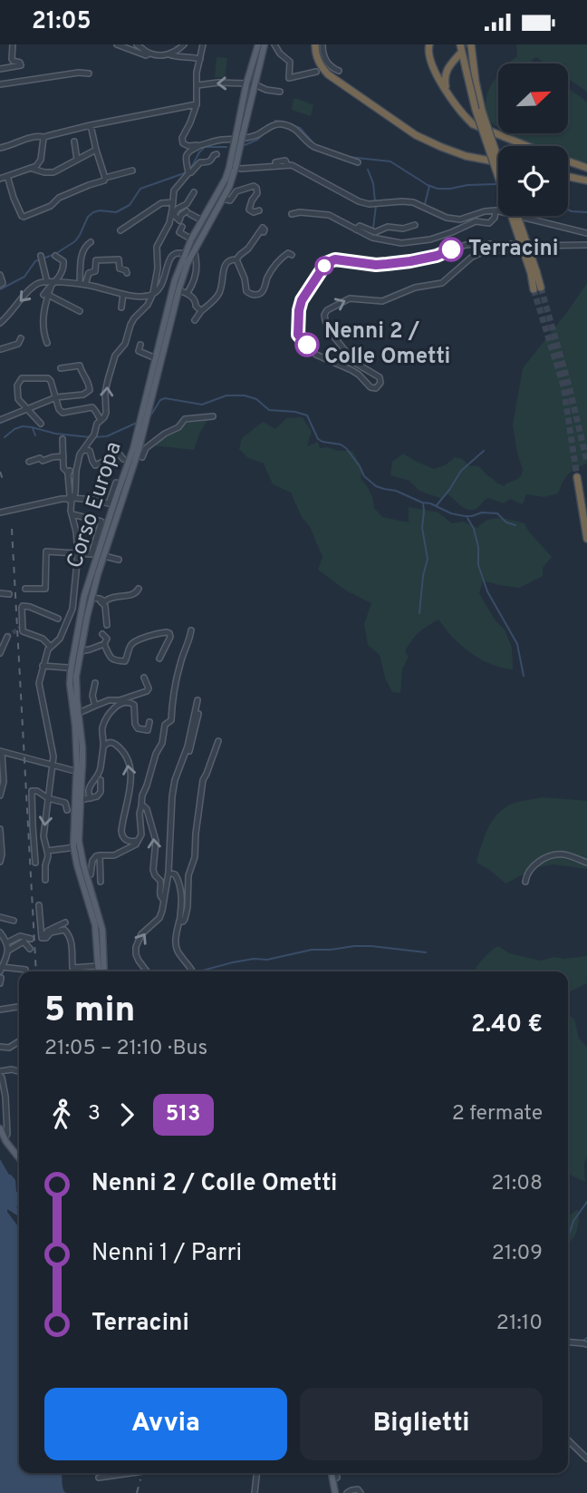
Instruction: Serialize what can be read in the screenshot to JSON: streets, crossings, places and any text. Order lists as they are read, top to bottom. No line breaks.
{"streets":{"main road":["Corso Europa"]},"places":["Terracini","Nenni 2 / Colle Ometti"],"lines":["bus line 513"],"north":"top right","page":{"status":"21:05","heading":["5 min","21:05 – 21:10 · Bus","2.40 €"],"legs":["3","513","2 fermate"],"list":[{"name":"Nenni 2 / Colle Ometti","value":"21:08"},{"name":"Nenni 1 / Parri","value":"21:09"},{"name":"Terracini","value":"21:10"}],"buttons":["Avvia","Biglietti"]}}
